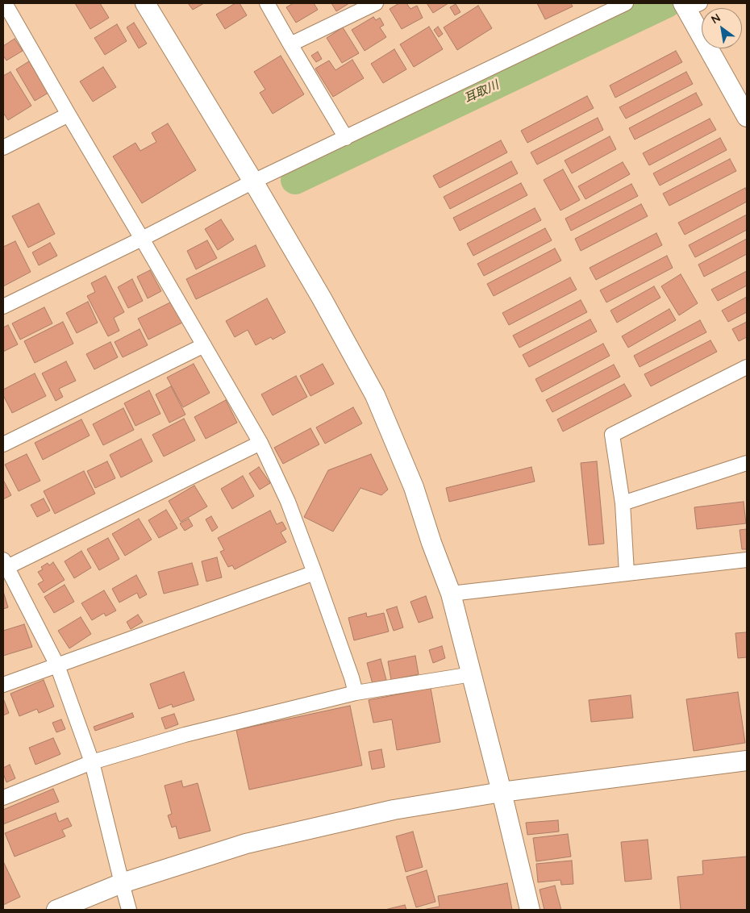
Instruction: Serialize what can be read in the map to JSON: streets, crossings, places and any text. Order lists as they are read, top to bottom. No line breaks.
{"water":["耳取川"],"north":"top left"}
